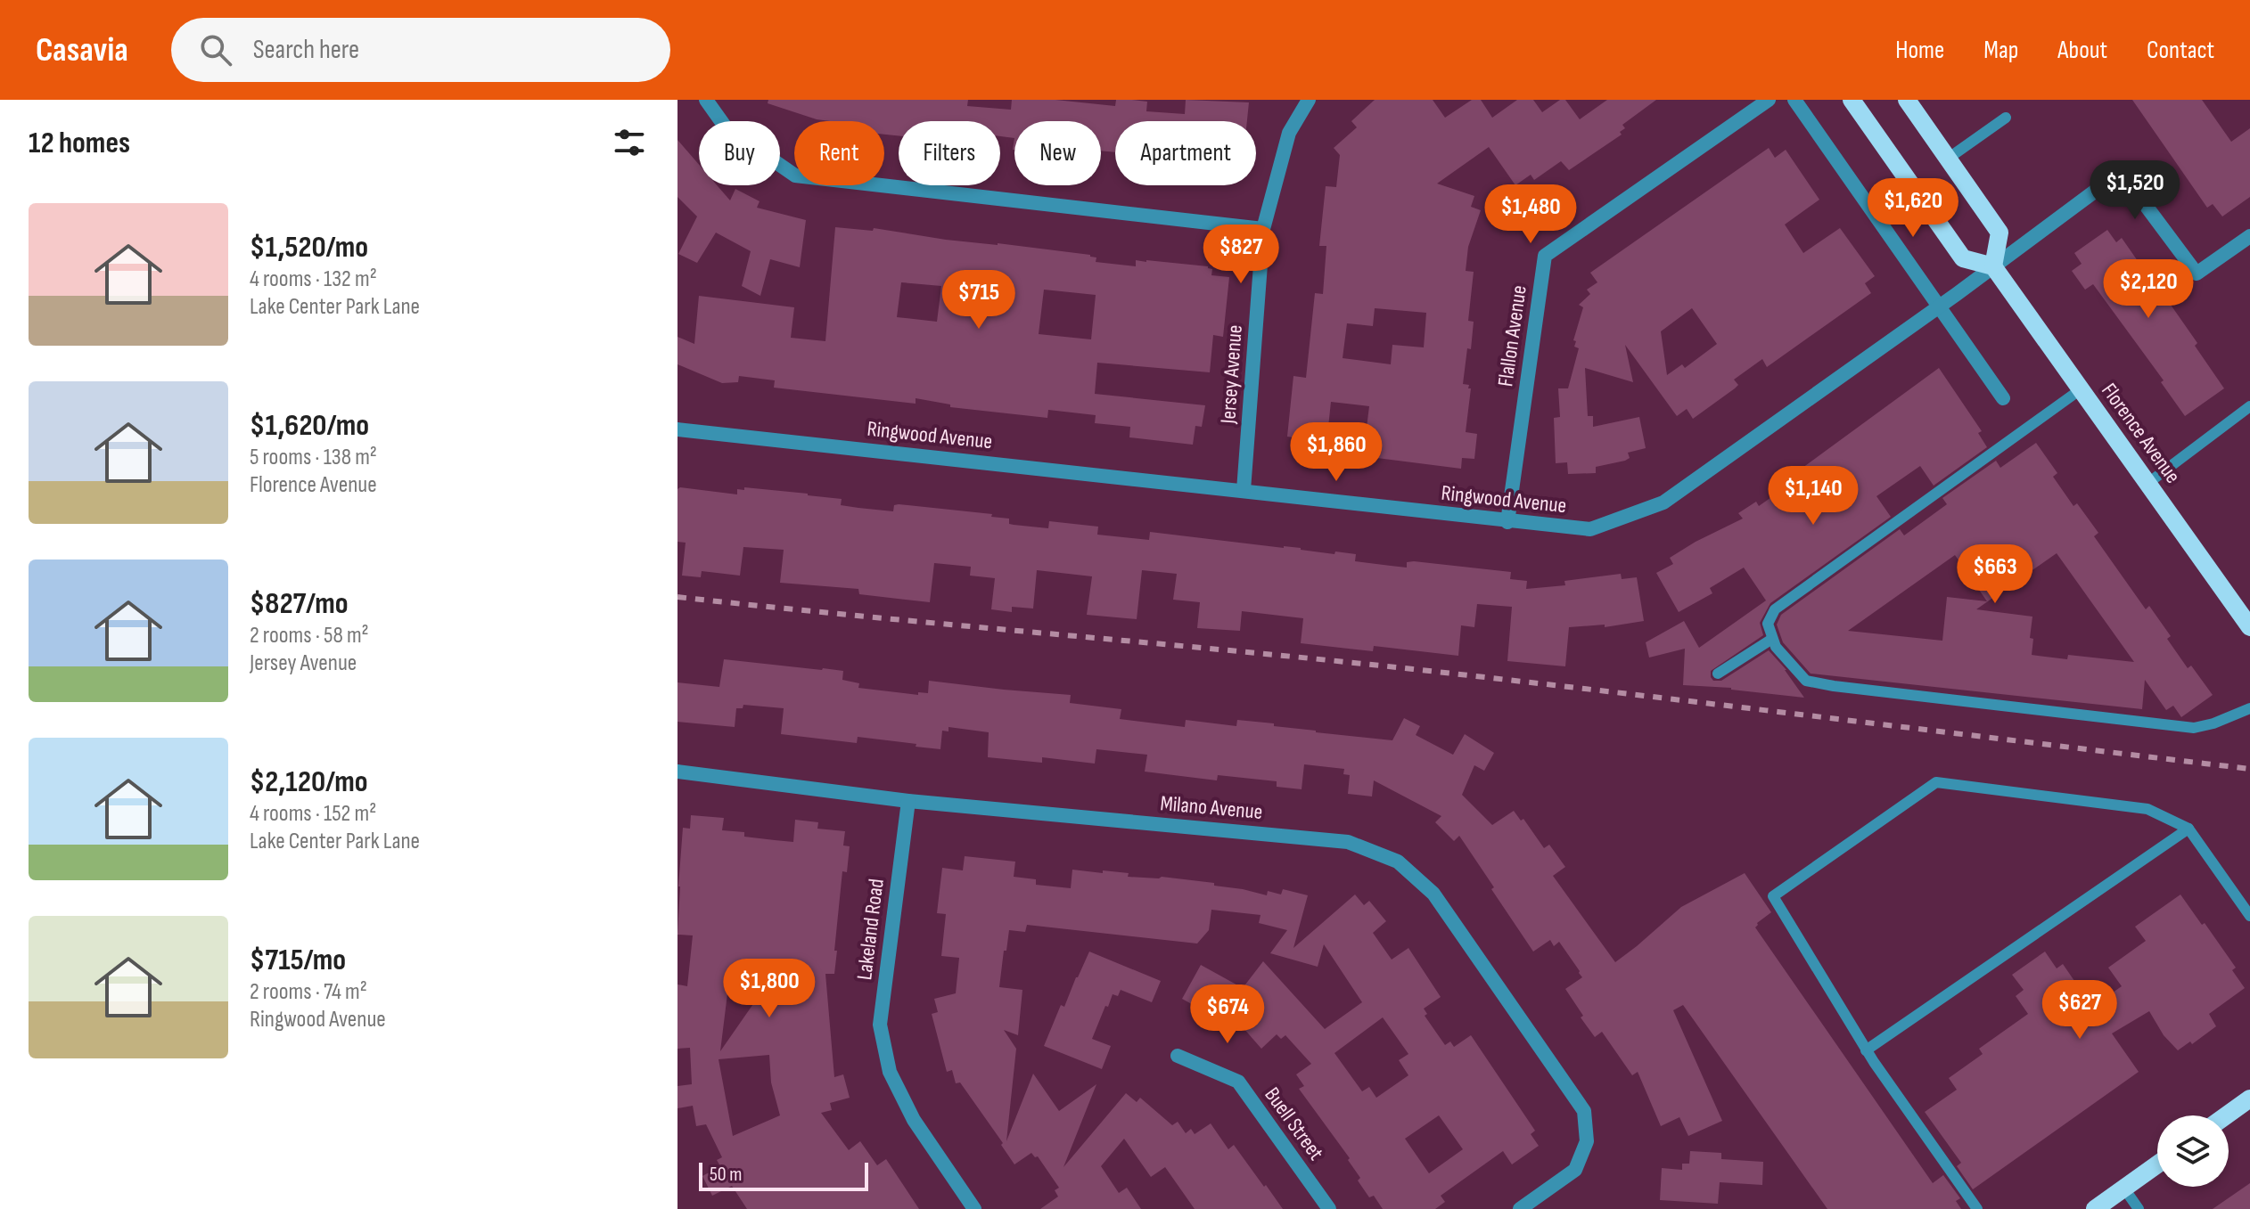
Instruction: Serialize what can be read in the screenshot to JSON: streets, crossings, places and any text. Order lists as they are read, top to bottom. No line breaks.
{"streets":{"main road":["Florence Avenue"],"street":["Flallon Avenue","Jersey Avenue","Ringwood Avenue","Milano Avenue","Lakeland Road","Buell Street"]},"crossings":[["Flallon Avenue","Ringwood Avenue"],["Jersey Avenue","Ringwood Avenue"],["Florence Avenue","Ringwood Avenue"],["Milano Avenue","Lakeland Road"]],"scale_bar":"50 m","page":{"header":"Casavia","search":"Search here","nav":["Home","Map","About","Contact"],"heading":"12 homes","chip":["Buy","Rent","Filters","New","Apartment"],"price":["$1,520","$1,620","$1,480","$827","$2,120","$715","$1,860","$1,140","$663","$1,800","$627","$674"],"list":[{"name":"$1,520/mo","note":"4 rooms · 132 m² · Lake Center Park Lane"},{"name":"$1,620/mo","note":"5 rooms · 138 m² · Florence Avenue"},{"name":"$827/mo","note":"2 rooms · 58 m² · Jersey Avenue"},{"name":"$2,120/mo","note":"4 rooms · 152 m² · Lake Center Park Lane"},{"name":"$715/mo","note":"2 rooms · 74 m² · Ringwood Avenue"}],"scale":"50 m"}}
